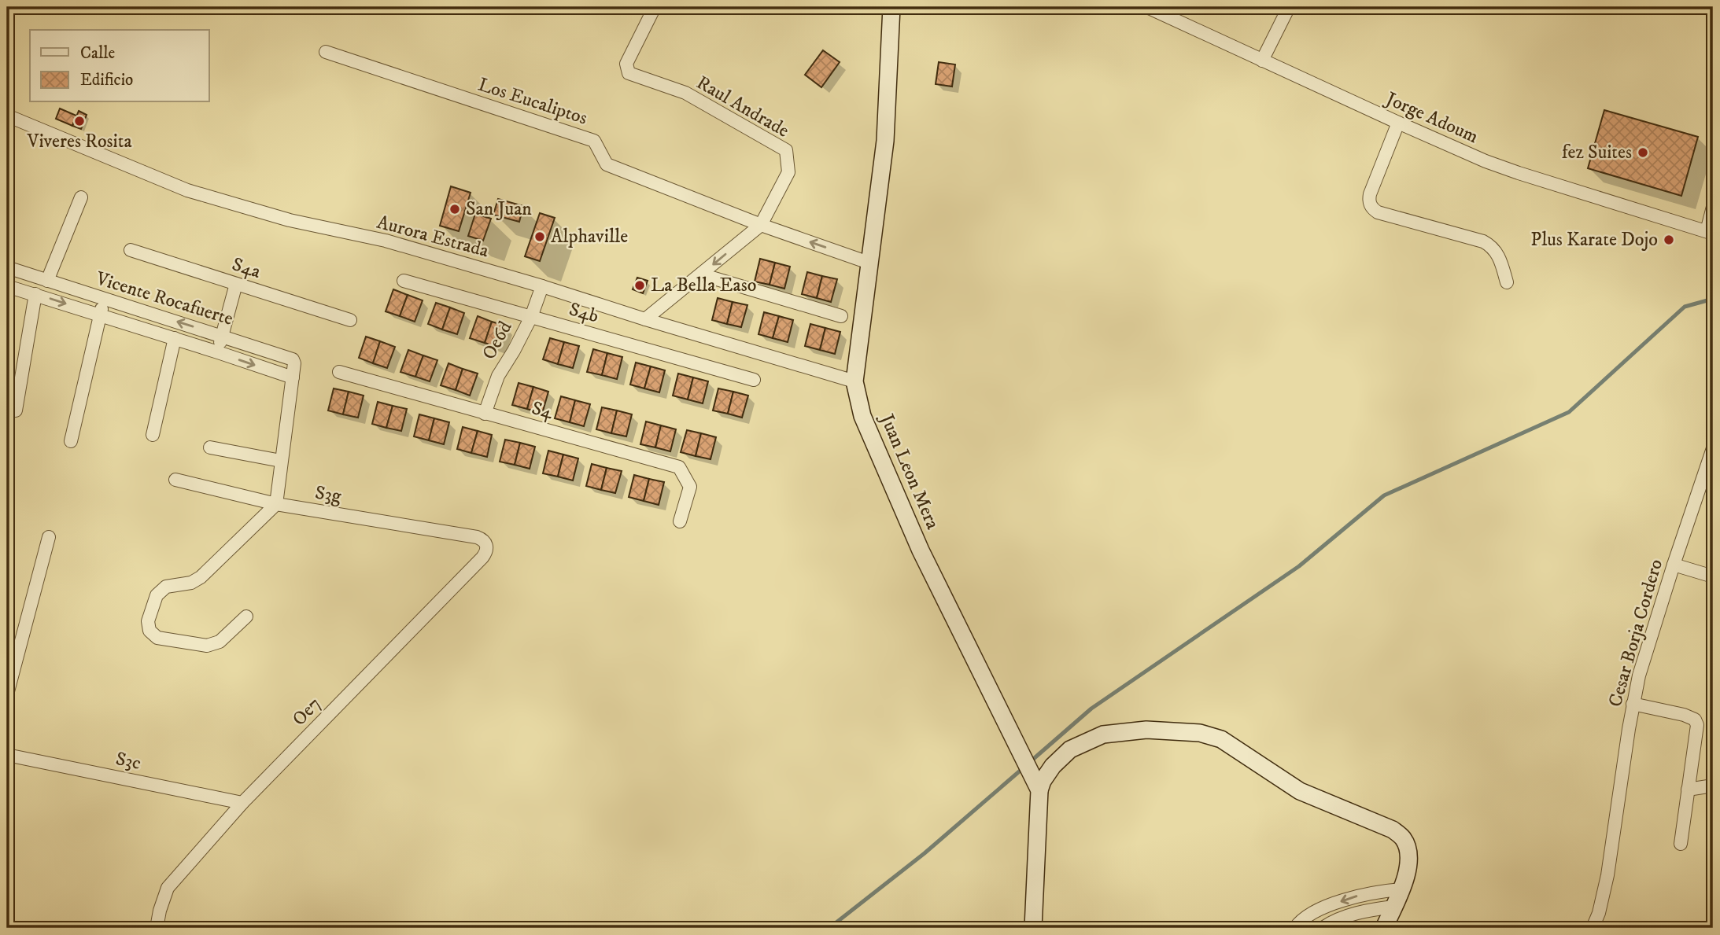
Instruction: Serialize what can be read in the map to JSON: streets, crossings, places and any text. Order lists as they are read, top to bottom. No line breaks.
{"streets":{"street":["Los Eucaliptos","Raul Andrade","Jorge Adoum","Aurora Estrada","S4a","Vicente Rocafuerte","S4b","Oe6d","S4","Juan Leon Mera","S3g","Cesar Borja Cordero","Oe7","S3c"]},"crossings":[["Los Eucaliptos","Raul Andrade"],["Los Eucaliptos","Juan Leon Mera"],["Raul Andrade","Aurora Estrada"],["Aurora Estrada","Oe6d"],["Aurora Estrada","Juan Leon Mera"],["Vicente Rocafuerte","S3g"],["S4b","Oe6d"],["Oe6d","S4"],["S3g","Oe7"],["Oe7","S3c"]],"places":["Viveres Rosita","fez Suites","San Juan","Alphaville","Plus Karate Dojo","La Bella Easo"],"legend":["Calle","Edificio"]}
